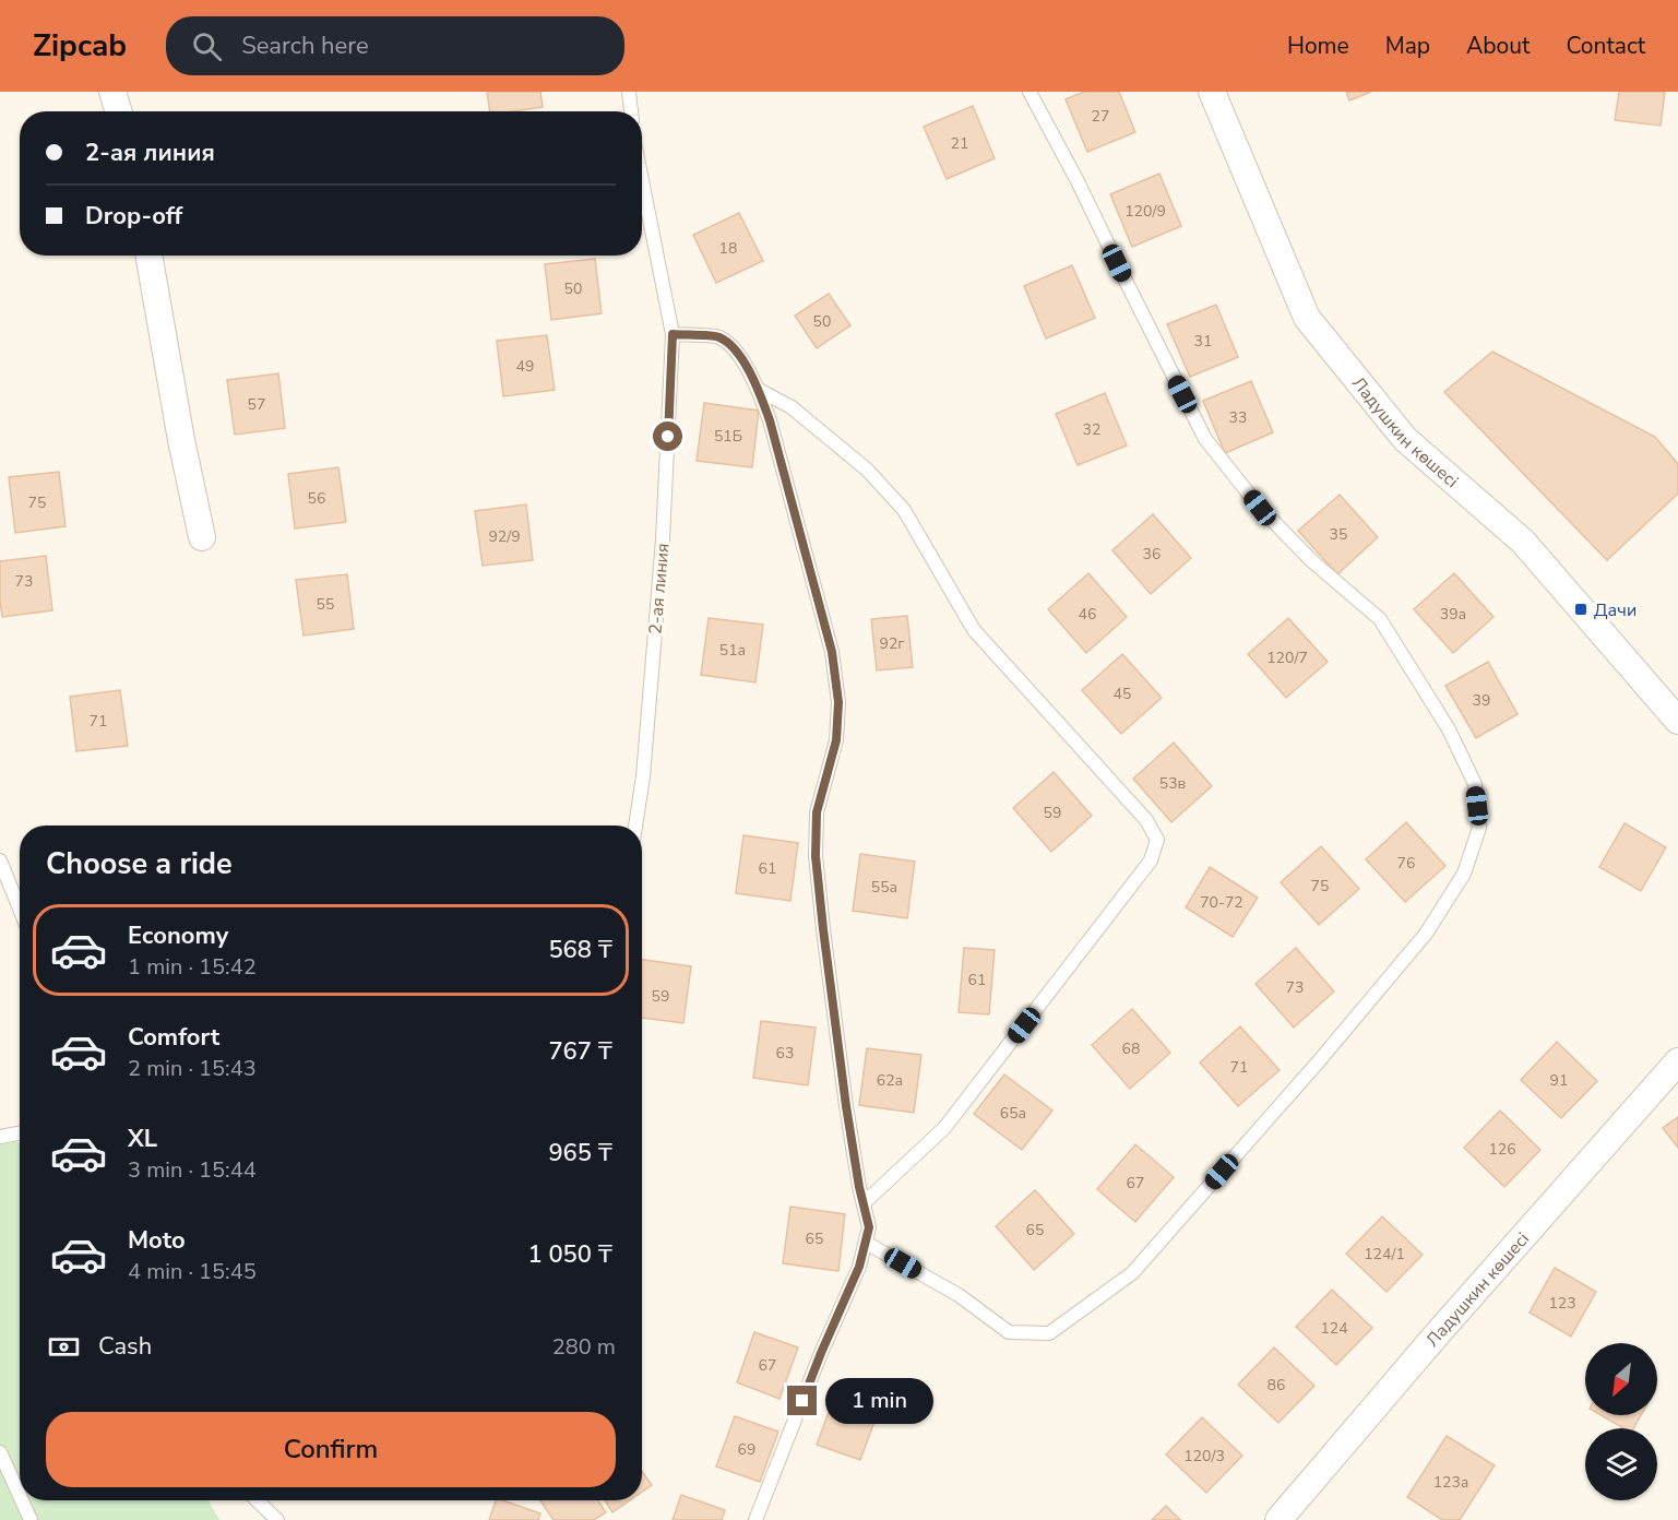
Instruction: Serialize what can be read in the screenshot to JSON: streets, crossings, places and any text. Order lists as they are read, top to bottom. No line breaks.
{"streets":{"street":["Ладушкин көшесі"],"lane":["2-ая линия"]},"places":{"transit":["Дачи"]},"house_numbers":["27","21","120/9","18","50","50","31","49","57","33","32","51Б","56","75","35","92/9","36","73","55","46","39а","92г","51а","120/7","45","39","71","53в","59","76","61","75","55а","70-72","61","73","59","68","63","71","62а","91","65а","126","67","65","65","124/1","123","124","67","86","69","120/3","123а"],"north":"bottom left","page":{"header":"Zipcab","search":"Search here","nav":["Home","Map","About","Contact"],"banner":["2-ая линия","Drop-off"],"heading":"Choose a ride","list":[{"name":"Economy","note":"1 min · 15:42","value":"568 ₸"},{"name":"Comfort","note":"2 min · 15:43","value":"767 ₸"},{"name":"XL","note":"3 min · 15:44","value":"965 ₸"},{"name":"Moto","note":"4 min · 15:45","value":"1 050 ₸"}],"pay":["Cash","280 m"],"bubble":"1 min","buttons":"Confirm"}}
